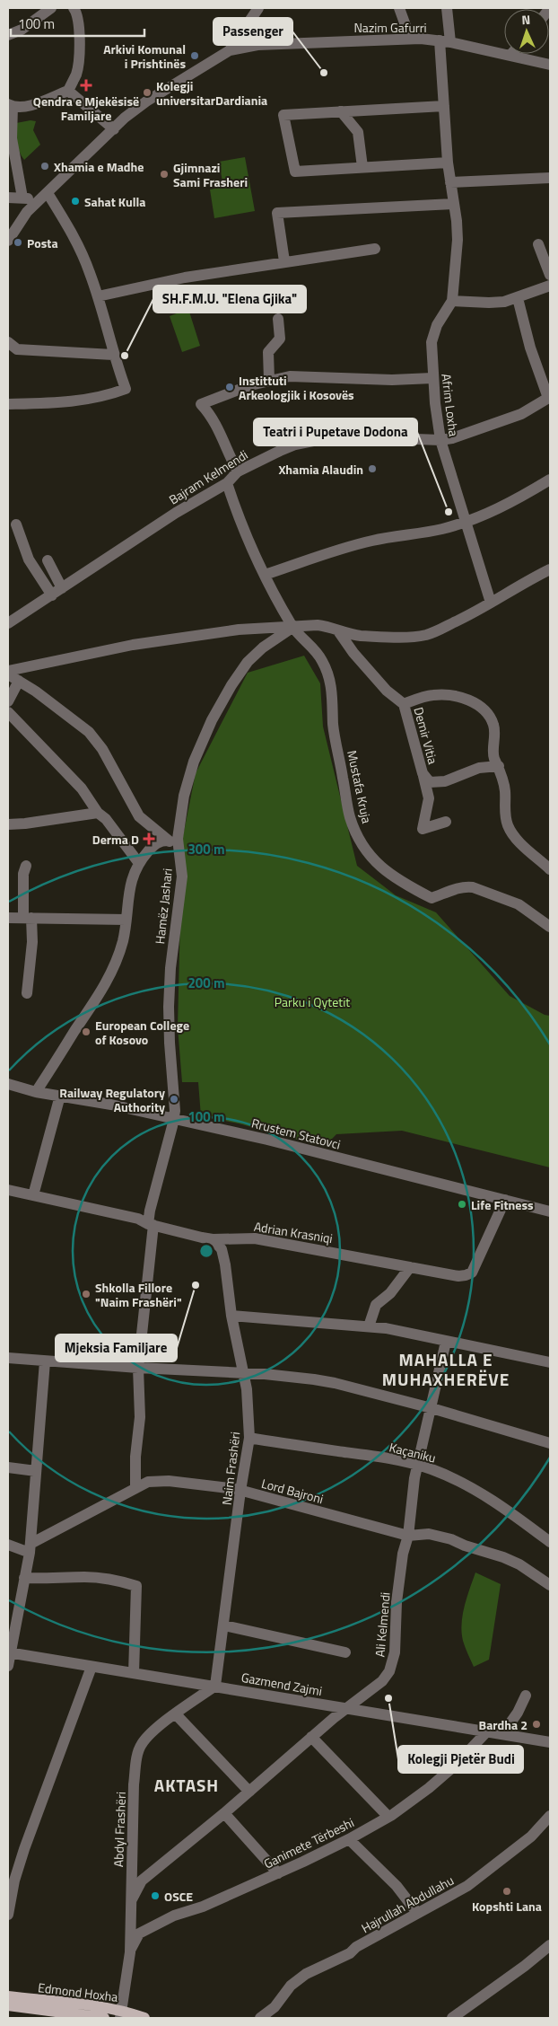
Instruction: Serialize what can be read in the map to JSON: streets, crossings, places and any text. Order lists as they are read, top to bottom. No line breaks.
{"streets":{"main road":["Edmond Hoxha"],"street":["Nazim Gafurri","Afrim Loxha","Bajram Kelmendi","Demir Vitia","Mustafa Kruja","Hamëz Jashari","Rrustem Statovci","Adrian Krasniqi","Kaçaniku","Naim Frashëri","Lord Bajroni","Ali Kelmendi","Gazmend Zajmi","Abdyl Frashëri","Ganimete Tërbeshi","Hajrullah Abdullahu"]},"crossings":[["Nazim Gafurri","Afrim Loxha"],["Afrim Loxha","Bajram Kelmendi"],["Bajram Kelmendi","Mustafa Kruja"],["Mustafa Kruja","Hamëz Jashari"],["Hamëz Jashari","Rrustem Statovci"],["Hamëz Jashari","Adrian Krasniqi"],["Hamëz Jashari","Lord Bajroni"],["Rrustem Statovci","Adrian Krasniqi"],["Adrian Krasniqi","Naim Frashëri"],["Kaçaniku","Naim Frashëri"],["Kaçaniku","Ali Kelmendi"],["Naim Frashëri","Lord Bajroni"],["Naim Frashëri","Gazmend Zajmi"],["Naim Frashëri","Abdyl Frashëri"],["Lord Bajroni","Ali Kelmendi"],["Ali Kelmendi","Gazmend Zajmi"],["Ali Kelmendi","Abdyl Frashëri"],["Gazmend Zajmi","Abdyl Frashëri"],["Gazmend Zajmi","Ganimete Tërbeshi"],["Abdyl Frashëri","Ganimete Tërbeshi"],["Abdyl Frashëri","Edmond Hoxha"]],"districts":["MAHALLA E MUHAXHERËVE","AKTASH"],"parks":["Parku i Qytetit"],"places":{"other":["Arkivi Komunal i Prishtinës","Passenger","Kolegji universitarDardiania","Xhamia e Madhe","Gjimnazi Sami Frasheri","Sahat Kulla","Posta","SH.F.M.U. \"Elena Gjika\"","Instittuti Arkeologjik i Kosovës","Xhamia Alaudin","Teatri i Pupetave Dodona","European College of Kosovo","Railway Regulatory Authority","Life Fitness","Mjeksia Familjare","Shkolla Fillore \"Naim Frashëri\"","Kolegji Pjetër Budi","Bardha 2","Kopshti Lana","OSCE"],"health":["Qendra e Mjekësisë Familjare","Derma D"]},"scale_bar":"100 m","north":"top","rings":["300 m","200 m","100 m"]}
